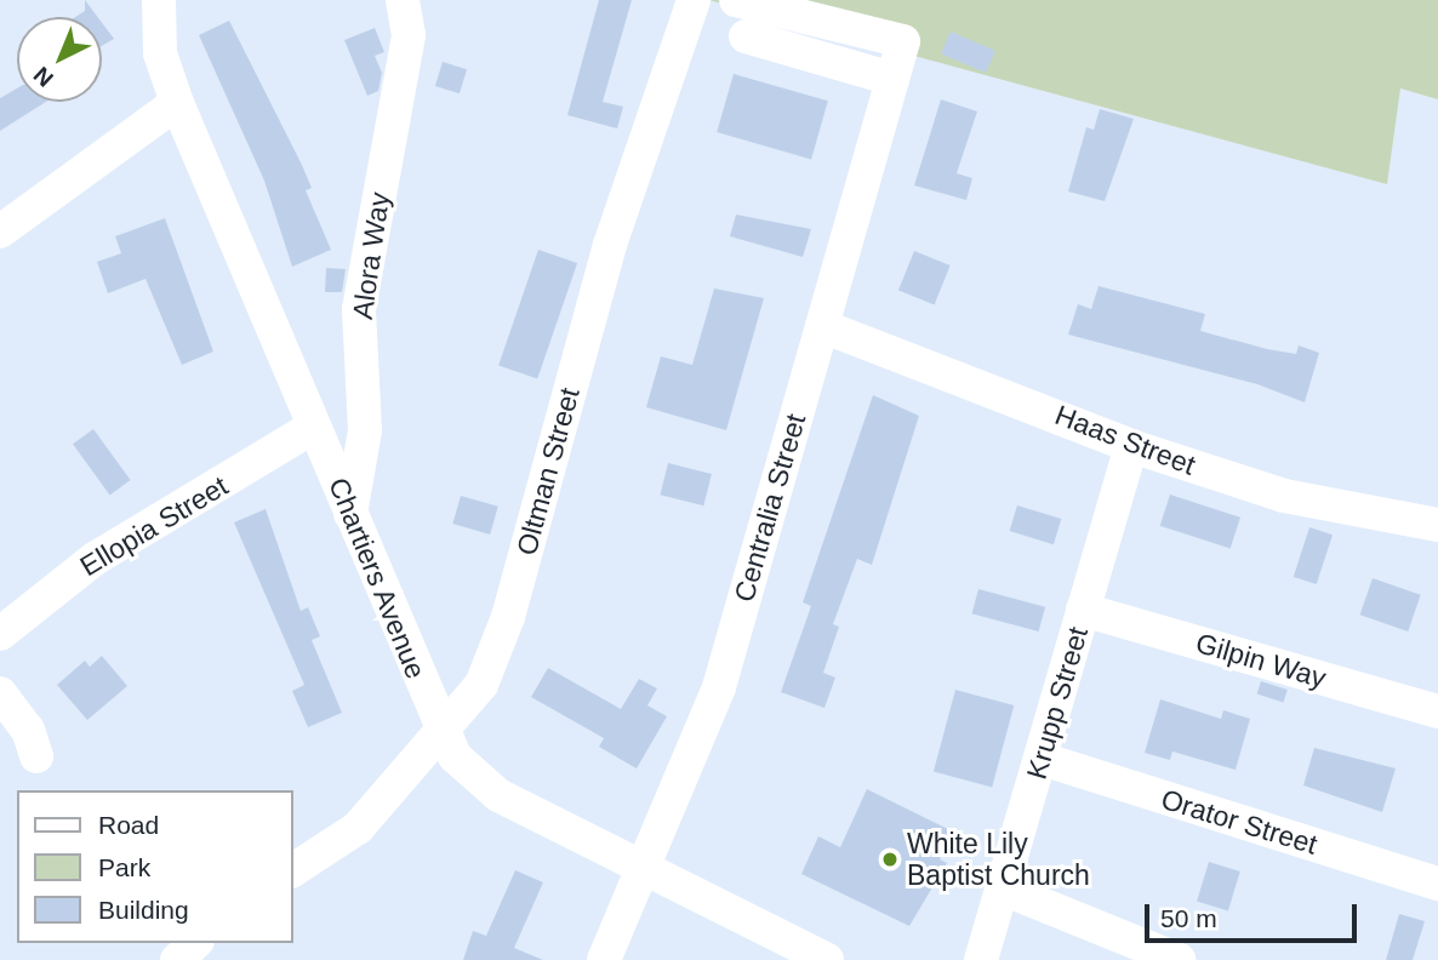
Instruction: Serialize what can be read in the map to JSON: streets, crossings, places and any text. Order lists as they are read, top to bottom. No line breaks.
{"streets":{"street":["Alora Way","Haas Street","Oltman Street","Centralia Street","Ellopia Street","Chartiers Avenue","Gilpin Way","Krupp Street","Orator Street"]},"crossings":[["Alora Way","Chartiers Avenue"],["Haas Street","Centralia Street"],["Haas Street","Krupp Street"],["Oltman Street","Chartiers Avenue"],["Centralia Street","Chartiers Avenue"],["Ellopia Street","Chartiers Avenue"],["Gilpin Way","Krupp Street"],["Krupp Street","Orator Street"]],"places":["White Lily Baptist Church"],"legend":["Road","Park","Building"],"scale_bar":"50 m","north":"bottom left"}
